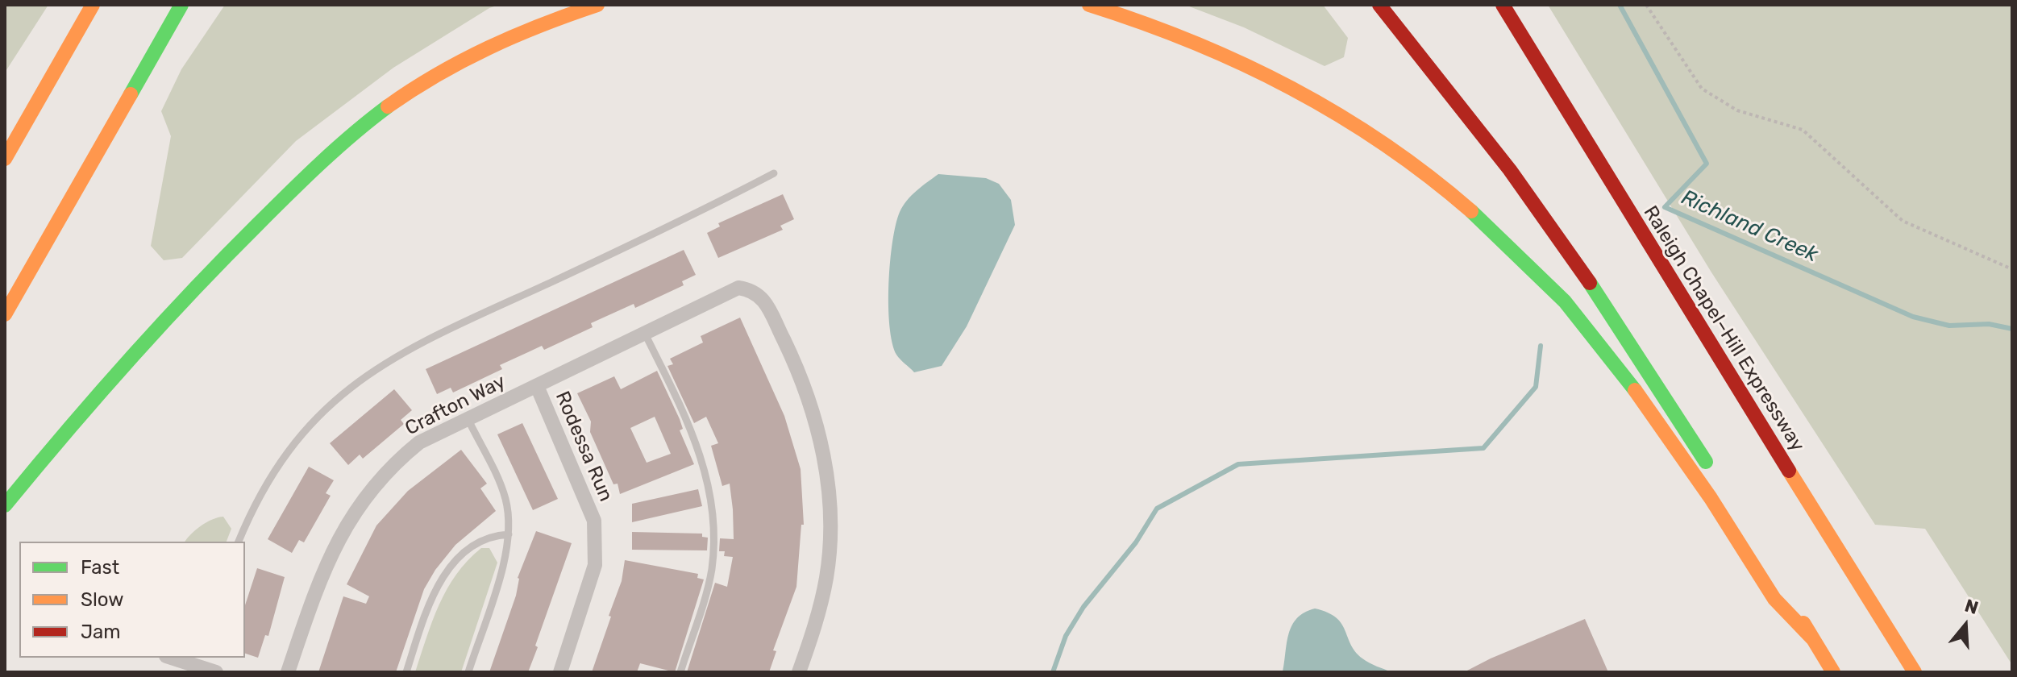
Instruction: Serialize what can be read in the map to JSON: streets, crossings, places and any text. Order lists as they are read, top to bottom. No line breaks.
{"streets":{"highway":["Raleigh Chapel–Hill Expressway"],"street":["Crafton Way","Rodessa Run"]},"crossings":[["Crafton Way","Rodessa Run"]],"water":["Richland Creek"],"legend":["Fast","Slow","Jam"],"north":"top"}
